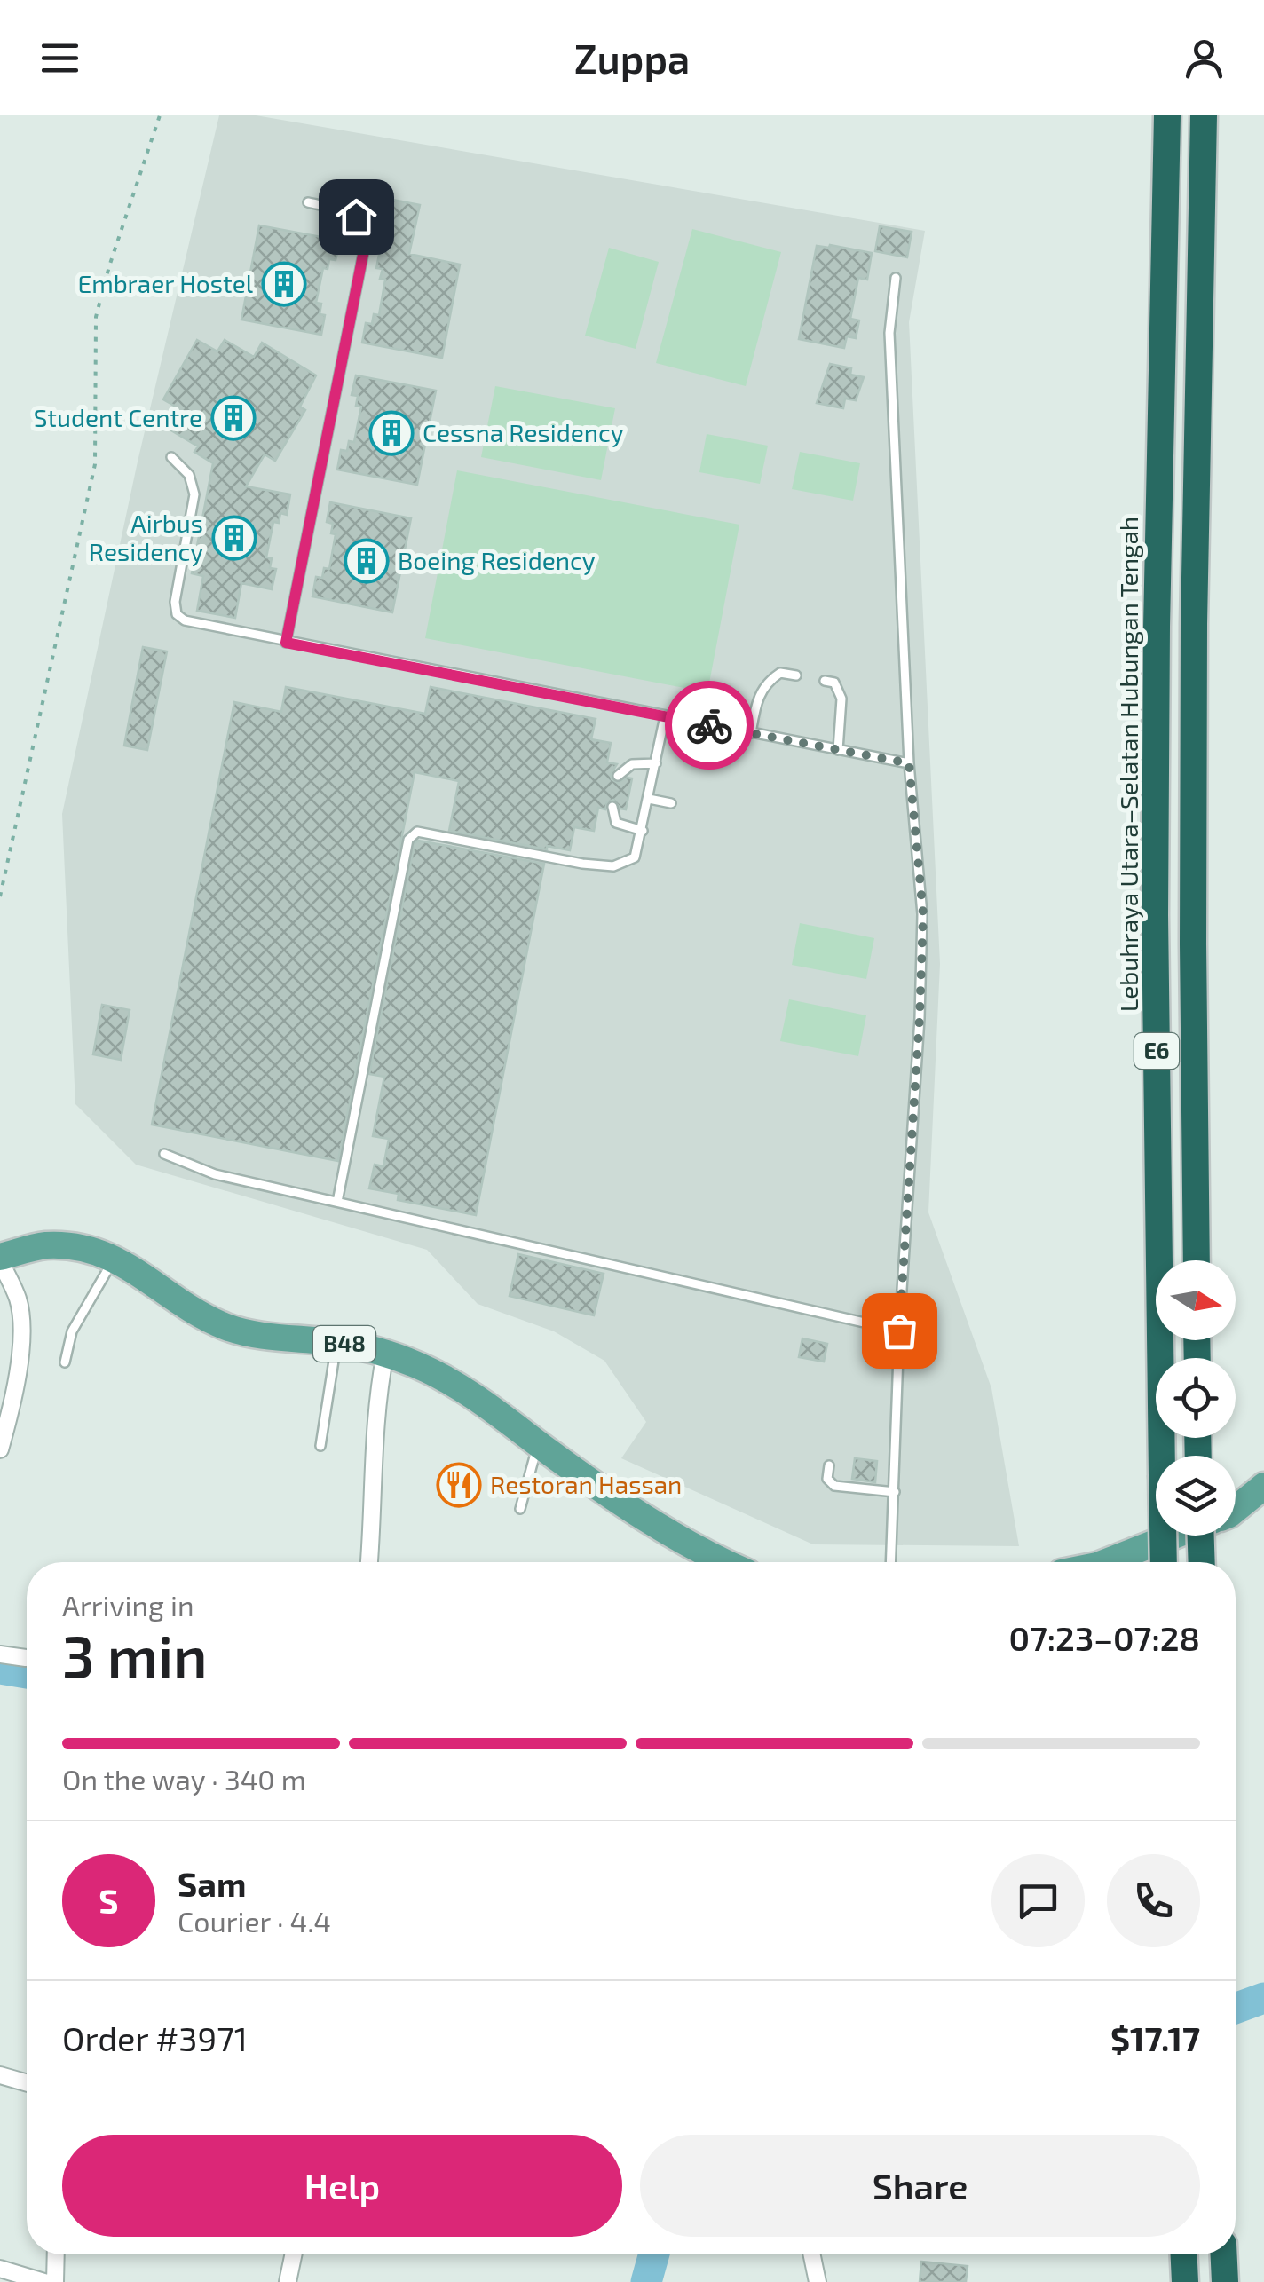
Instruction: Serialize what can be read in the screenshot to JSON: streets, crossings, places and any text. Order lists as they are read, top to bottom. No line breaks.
{"streets":{"highway":["Lebuhraya Utara–Selatan Hubungan Tengah","E6"],"main road":["B48"]},"places":{"building":["Embraer Hostel","Student Centre","Cessna Residency","Airbus Residency","Boeing Residency"],"restaurant":["Restoran Hassan"]},"north":"right","page":{"header":"Zuppa","heading":["3 min","Arriving in","07:23–07:28"],"panel":["Sam","Courier · 4.4","Order #3971","$17.17"],"bar":"On the way · 340 m","round":"S","buttons":["Help","Share"]}}
